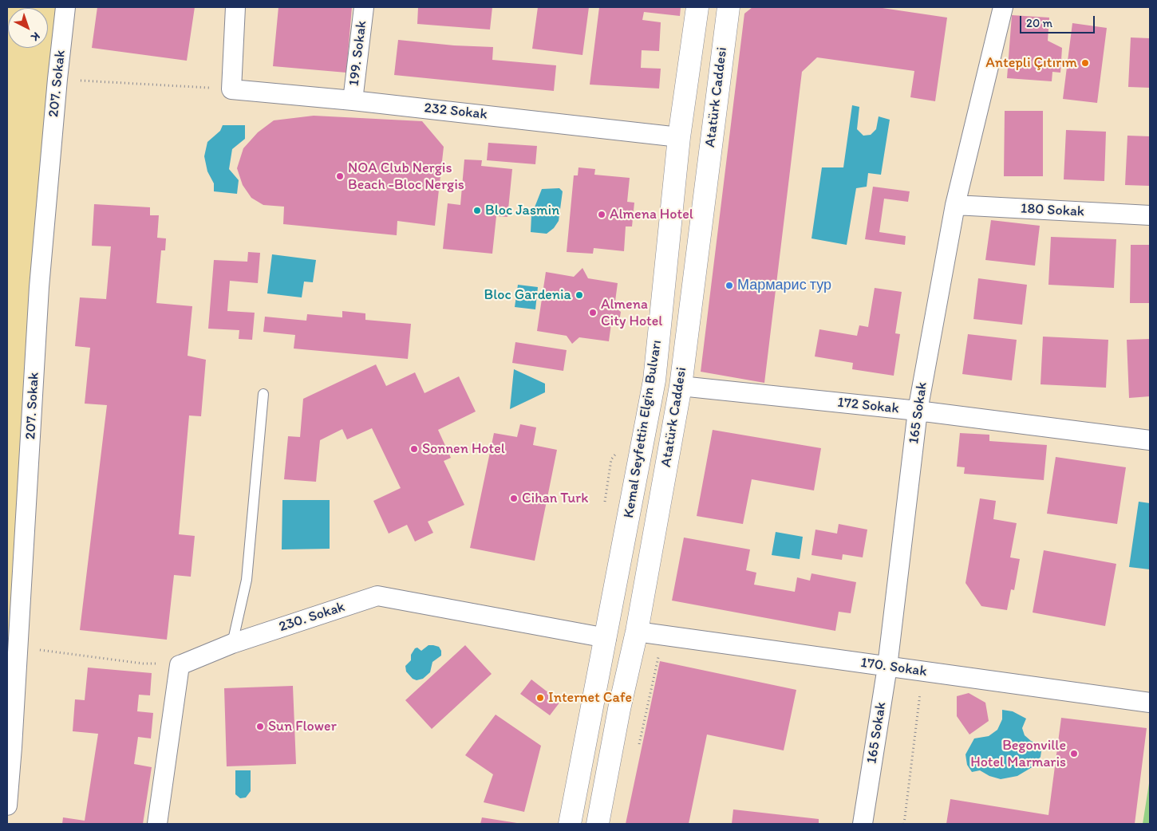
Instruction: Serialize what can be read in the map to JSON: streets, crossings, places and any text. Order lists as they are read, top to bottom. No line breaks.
{"streets":{"main road":["Atatürk Caddesi","Kemal Seyfettin Elgin Bulvarı"],"street":["199. Sokak","207. Sokak","232 Sokak","180 Sokak","172 Sokak","165 Sokak","230. Sokak","170. Sokak"]},"crossings":[["199. Sokak","232 Sokak"],["Atatürk Caddesi","172 Sokak"],["Atatürk Caddesi","170. Sokak"],["232 Sokak","Kemal Seyfettin Elgin Bulvarı"],["180 Sokak","165 Sokak"],["172 Sokak","165 Sokak"],["165 Sokak","170. Sokak"],["Kemal Seyfettin Elgin Bulvarı","230. Sokak"]],"places":["Antepli Çıtırım","NOA Club Nergis Beach -Bloc Nergis","Bloc Jasmin","Almena Hotel","Мармарис тур","Bloc Gardenia","Almena City Hotel","Sonnen Hotel","Cihan Turk","Internet Cafe","Sun Flower","Begonville Hotel Marmaris"],"scale_bar":"20 m","north":"bottom right"}
